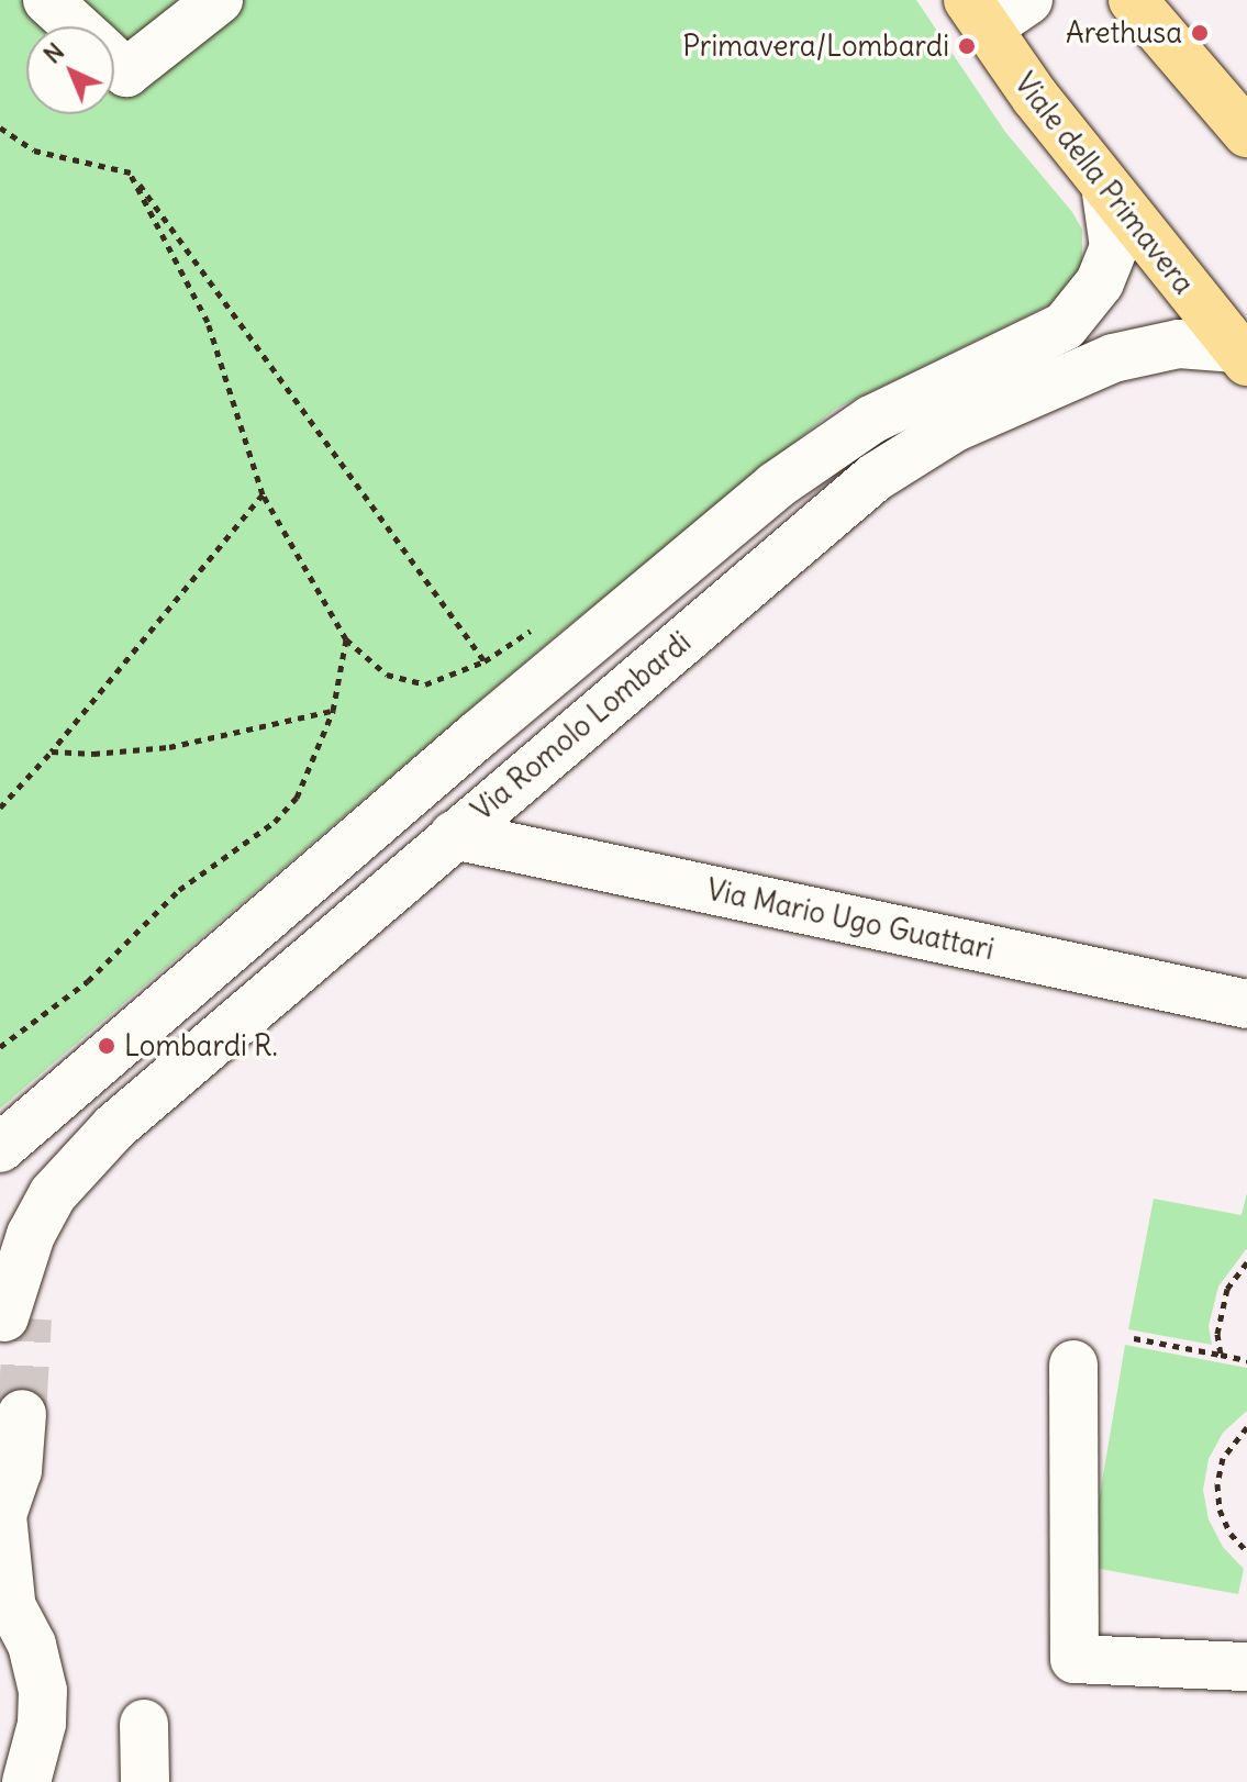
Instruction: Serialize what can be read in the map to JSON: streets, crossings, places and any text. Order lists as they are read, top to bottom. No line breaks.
{"streets":{"main road":["Viale della Primavera"],"street":["Via Romolo Lombardi","Via Mario Ugo Guattari"]},"crossings":[["Viale della Primavera","Via Romolo Lombardi"],["Via Romolo Lombardi","Via Mario Ugo Guattari"]],"places":["Arethusa","Primavera/Lombardi","Lombardi R."],"north":"top left"}
